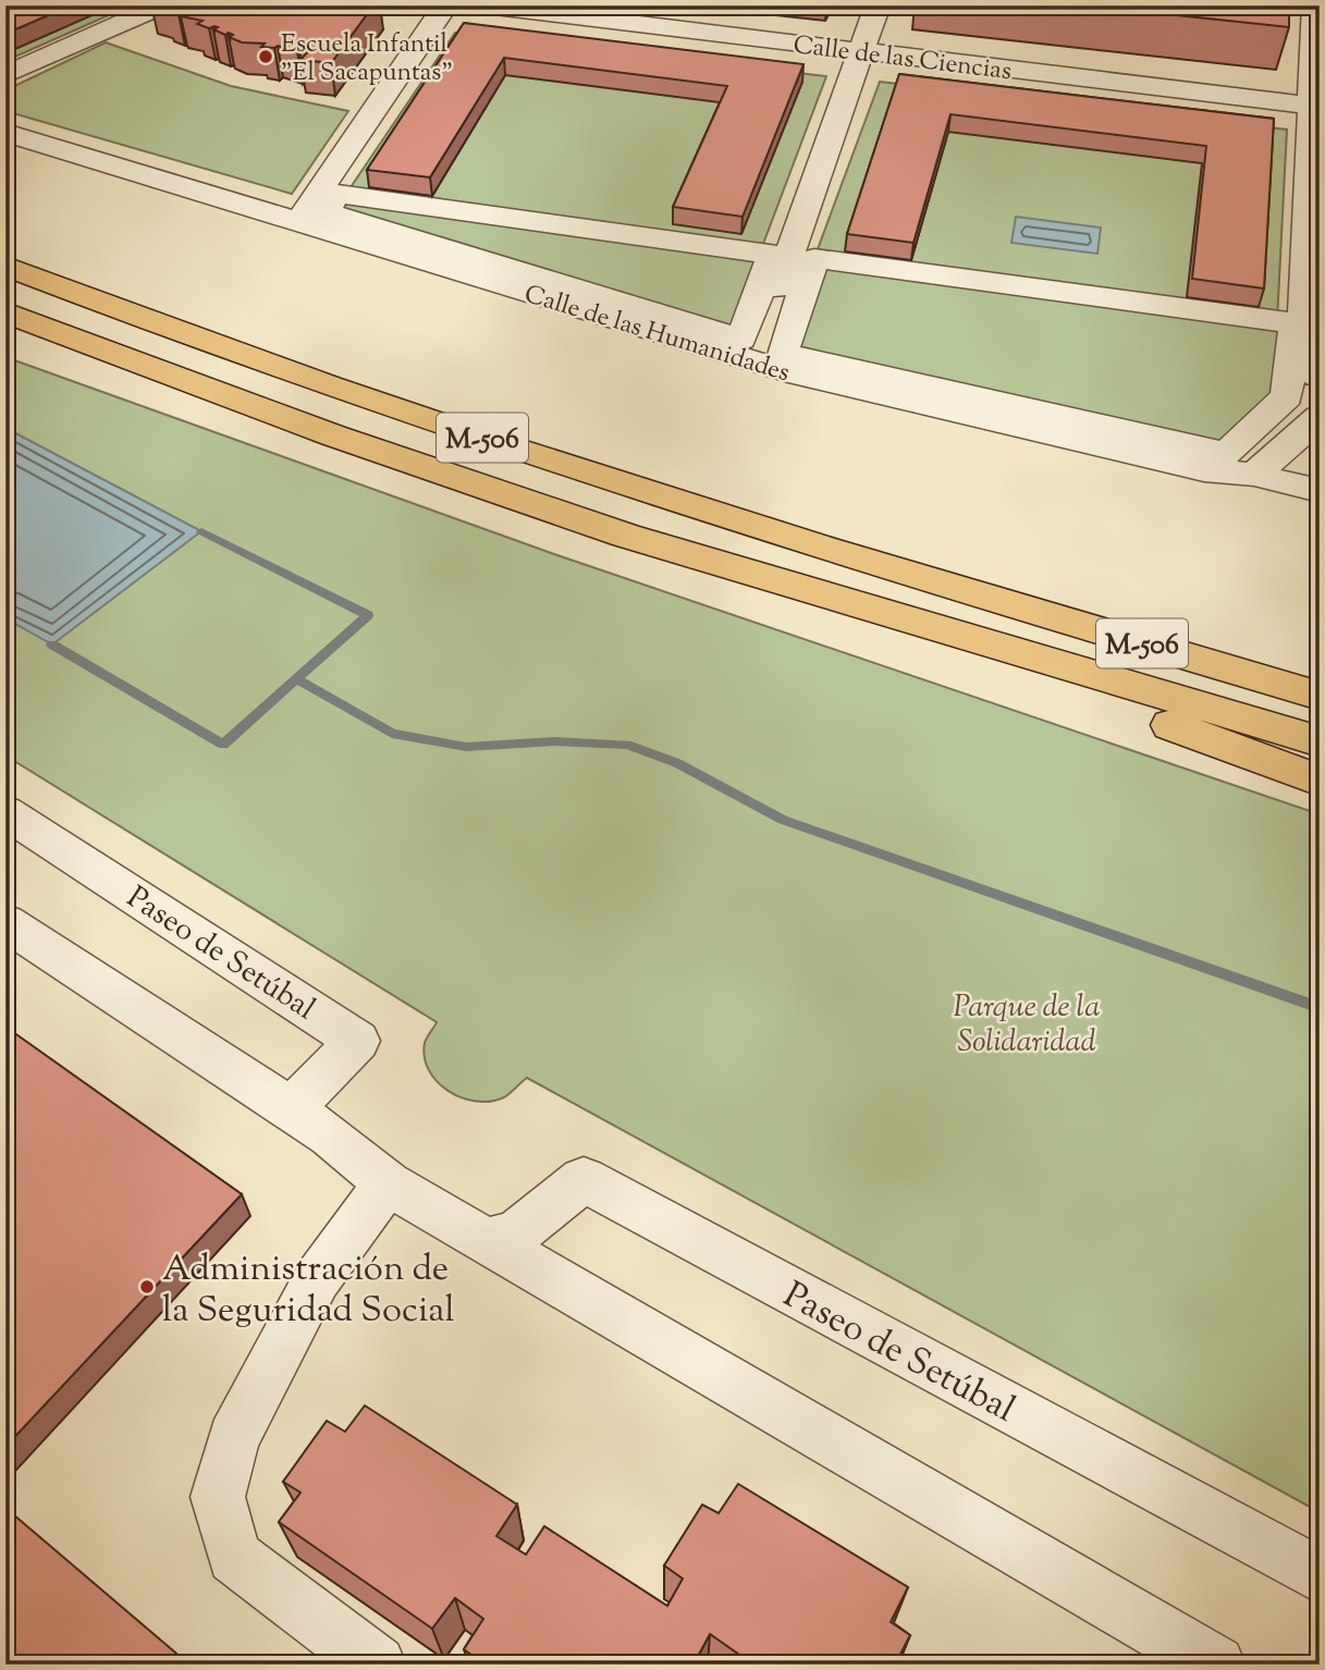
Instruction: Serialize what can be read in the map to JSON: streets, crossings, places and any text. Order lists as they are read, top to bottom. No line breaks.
{"streets":{"highway":["M-506"],"street":["Calle de las Ciencias","Calle de las Humanidades","Paseo de Setúbal"]},"parks":["Parque de la Solidaridad"],"places":["Escuela Infantil \"El Sacapuntas\"","Administración de la Seguridad Social"]}
